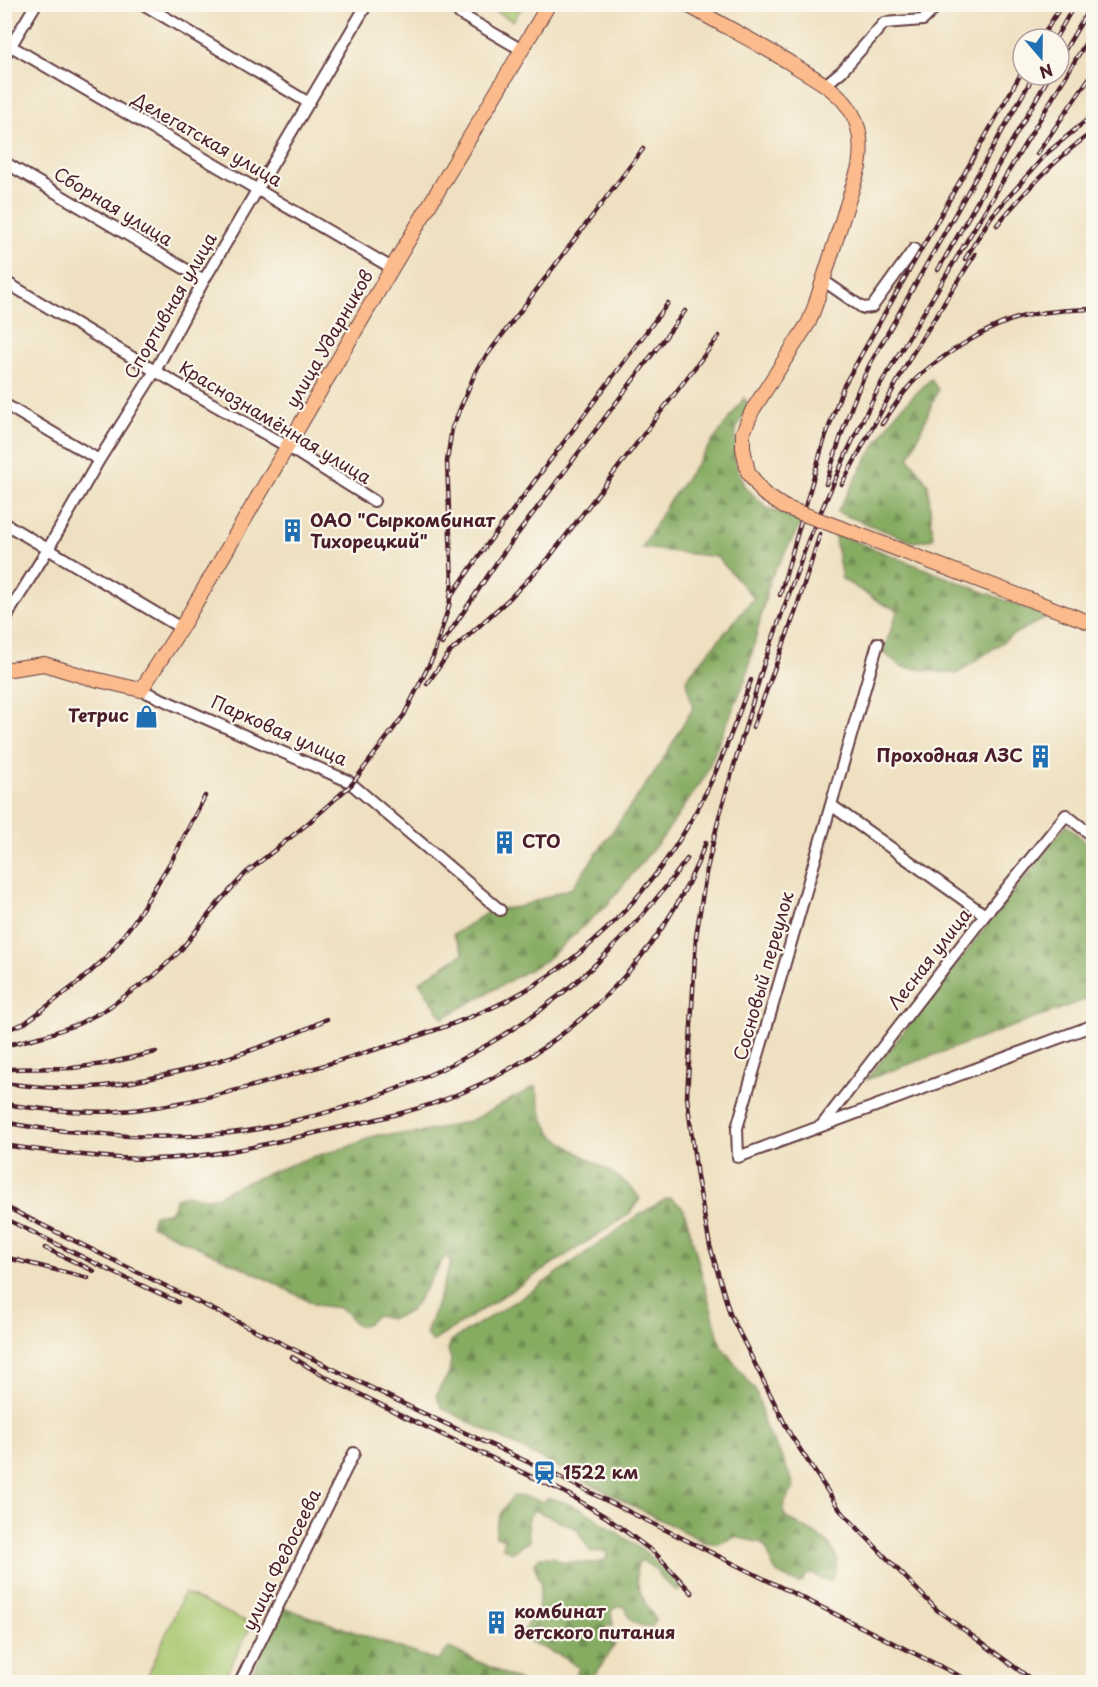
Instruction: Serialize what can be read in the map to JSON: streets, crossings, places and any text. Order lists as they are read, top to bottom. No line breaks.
{"streets":{"main road":["улица Ударников","Парковая улица"],"street":["Делегатская улица","Сборная улица","Спортивная улица","Краснознамённая улица","Лесная улица","Сосновый переулок","улица Федосеева"]},"crossings":[["Делегатская улица","Спортивная улица"],["Делегатская улица","улица Ударников"],["Сборная улица","Спортивная улица"],["Спортивная улица","Краснознамённая улица"],["улица Ударников","Краснознамённая улица"],["улица Ударников","Парковая улица"],["Лесная улица","Сосновый переулок"]],"places":{"building":["ОАО \"Сыркомбинат Тихорецкий\"","Проходная ЛЗС","СТО","комбинат детского питания"],"shop":["Тетрис"],"station":["1522 км"]},"north":"bottom"}
